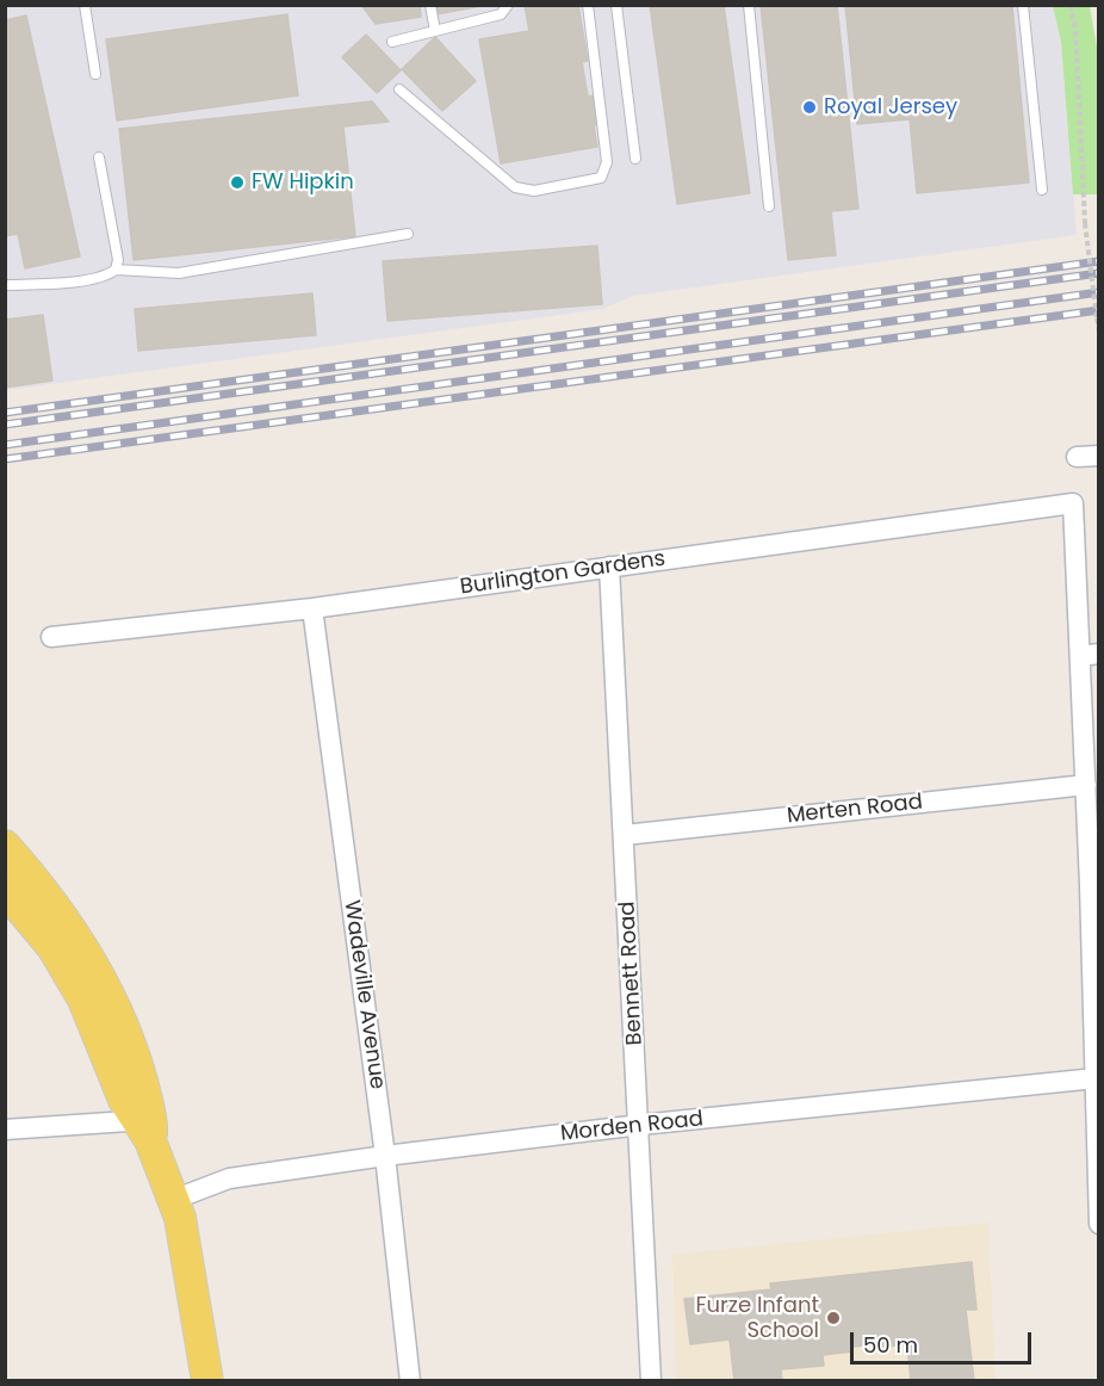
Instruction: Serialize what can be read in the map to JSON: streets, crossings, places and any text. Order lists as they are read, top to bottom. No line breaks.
{"streets":{"street":["Burlington Gardens","Merten Road","Bennett Road","Wadeville Avenue","Morden Road"]},"crossings":[["Burlington Gardens","Bennett Road"],["Burlington Gardens","Wadeville Avenue"],["Merten Road","Bennett Road"],["Bennett Road","Morden Road"],["Wadeville Avenue","Morden Road"]],"places":["Royal Jersey","FW Hipkin","Furze Infant School"],"scale_bar":"50 m"}
